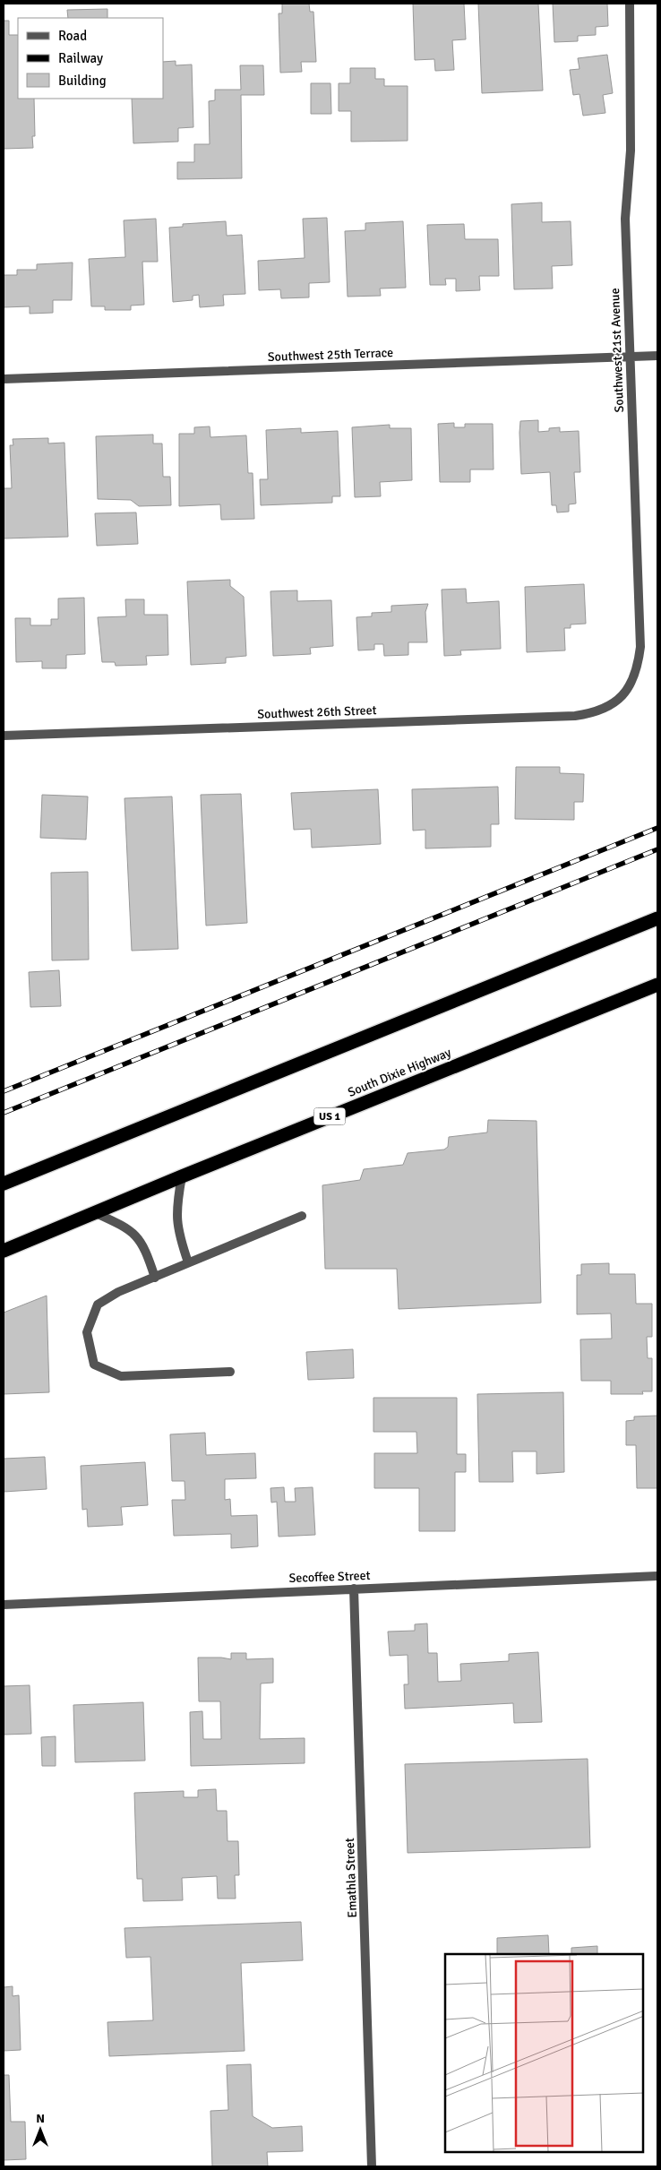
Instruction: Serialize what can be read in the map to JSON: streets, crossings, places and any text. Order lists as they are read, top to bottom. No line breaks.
{"streets":{"highway":["South Dixie Highway","US 1"],"street":["Southwest 21st Avenue","Southwest 25th Terrace","Southwest 26th Street","Secoffee Street","Emathla Street"]},"crossings":[["Southwest 21st Avenue","Southwest 25th Terrace"],["Southwest 21st Avenue","Southwest 26th Street"],["Secoffee Street","Emathla Street"]],"legend":["Road","Railway","Building"],"north":"top"}
